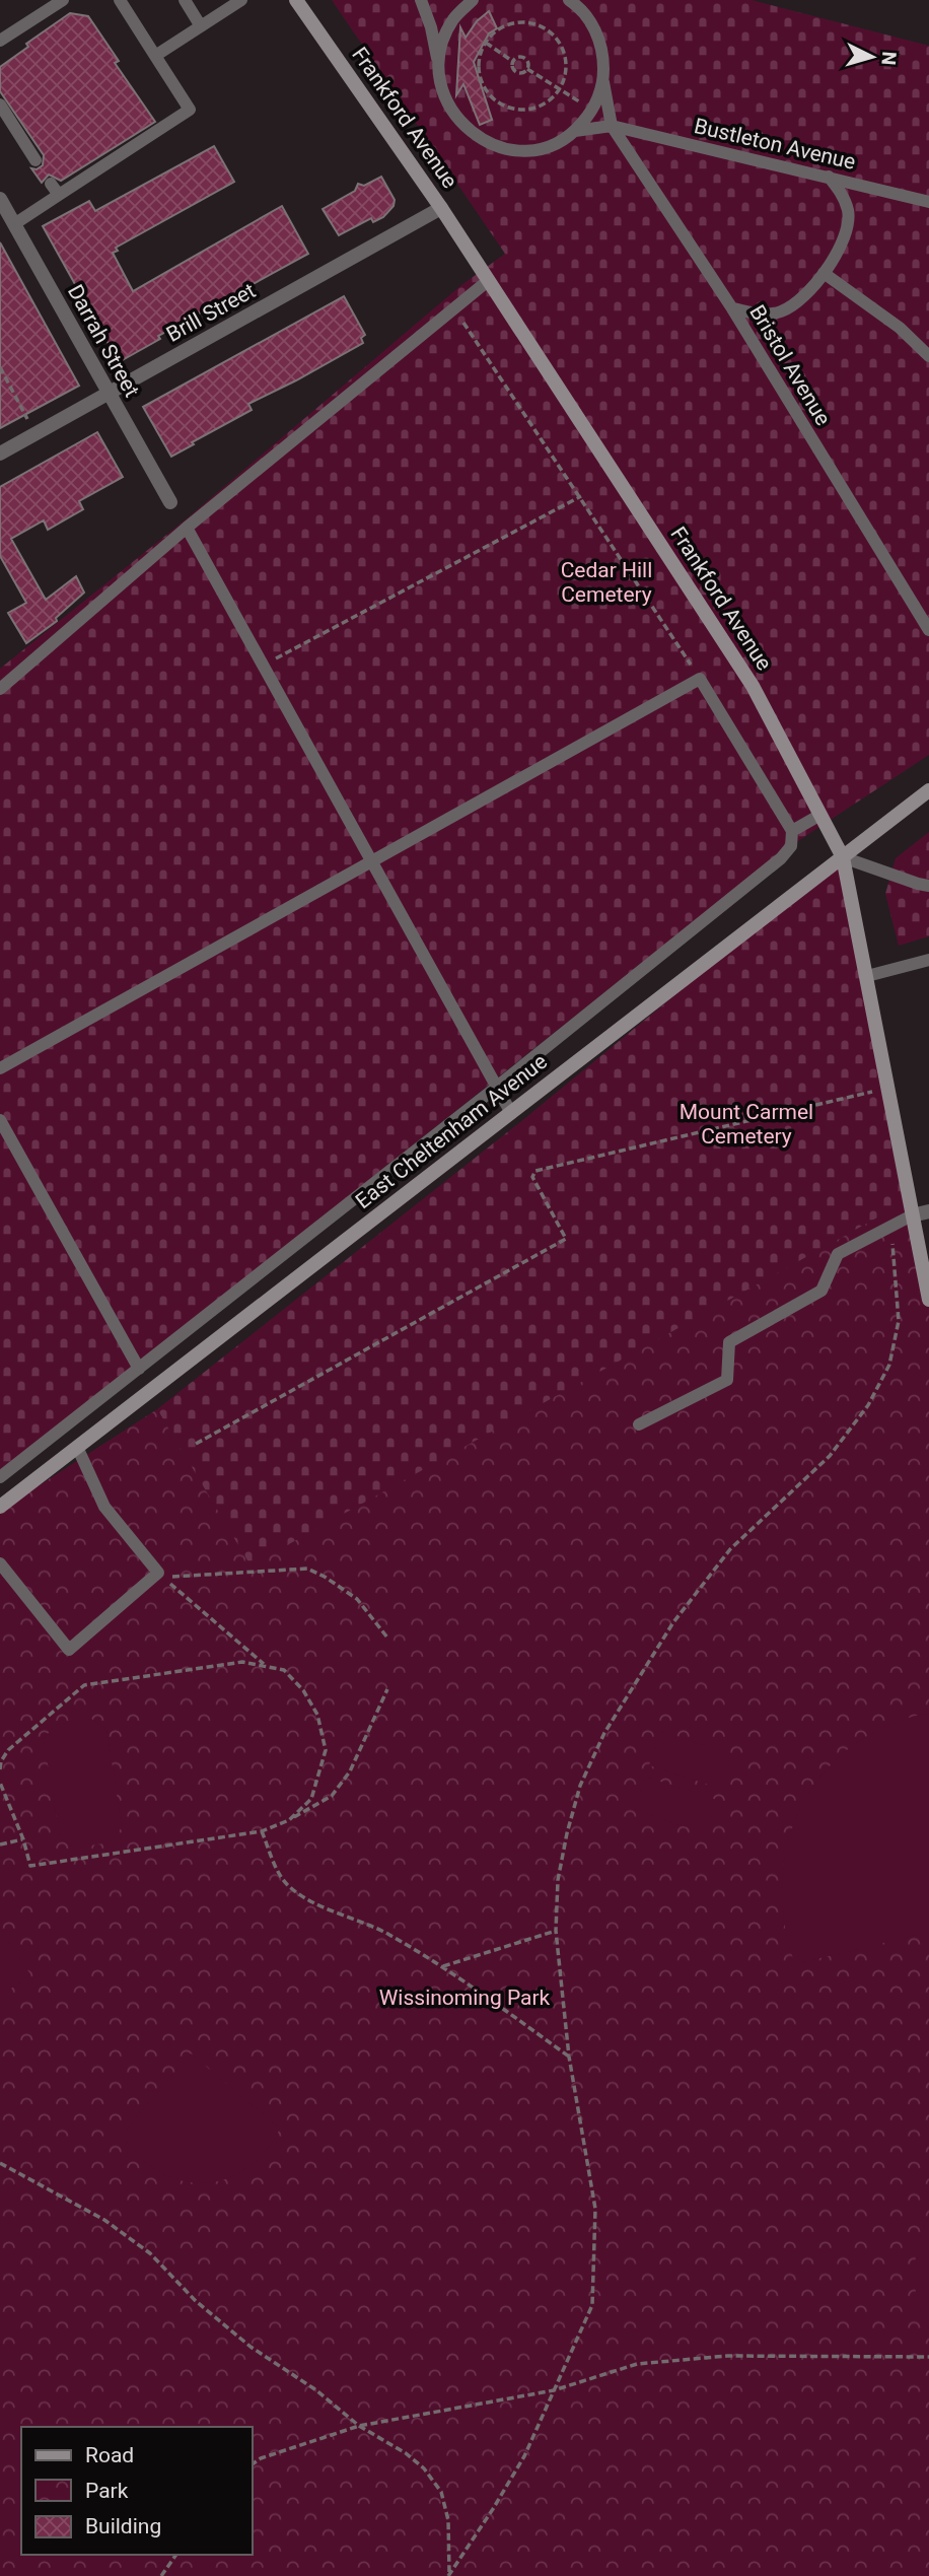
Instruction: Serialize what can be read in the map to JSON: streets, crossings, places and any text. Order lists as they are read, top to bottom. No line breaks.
{"streets":{"main road":["Frankford Avenue","East Cheltenham Avenue"],"street":["Brill Street","Darrah Street"],"lane":["Bustleton Avenue","Bristol Avenue"]},"crossings":[["Frankford Avenue","Brill Street"],["Frankford Avenue","East Cheltenham Avenue"],["Bustleton Avenue","Bristol Avenue"],["Brill Street","Darrah Street"]],"parks":["Cedar Hill Cemetery","Mount Carmel Cemetery","Wissinoming Park"],"legend":["Road","Park","Building"],"north":"right"}
